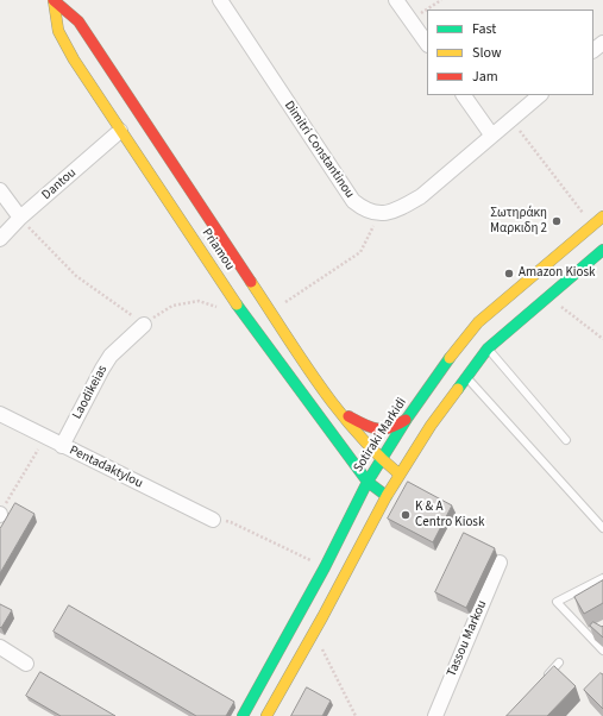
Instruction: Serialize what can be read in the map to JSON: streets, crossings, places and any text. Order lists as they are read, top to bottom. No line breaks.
{"streets":{"street":["Dimitri Constantinou","Dantou","Priamou","Laodikeias","Sotiraki Markidi","Pentadaktylou","Tassou Markou"]},"crossings":[["Dantou","Priamou"],["Priamou","Sotiraki Markidi"],["Laodikeias","Pentadaktylou"]],"places":["Σωτηράκη Μαρκιδη 2","Amazon Kiosk","K & A Centro Kiosk"],"legend":["Fast","Slow","Jam"]}
